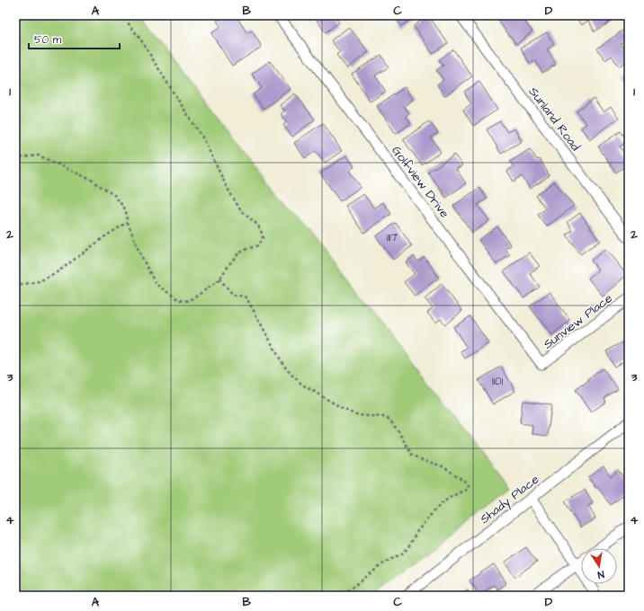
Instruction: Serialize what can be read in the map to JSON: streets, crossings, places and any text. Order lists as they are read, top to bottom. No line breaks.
{"streets":{"street":["Sunland Road","Golfview Drive","Sunview Place","Shady Place"]},"crossings":[["Golfview Drive","Sunview Place"]],"house_numbers":["1117","1101"],"scale_bar":"50 m","north":"bottom","grid":{"columns":["A","B","C","D"],"rows":["1","2","3","4"]}}
